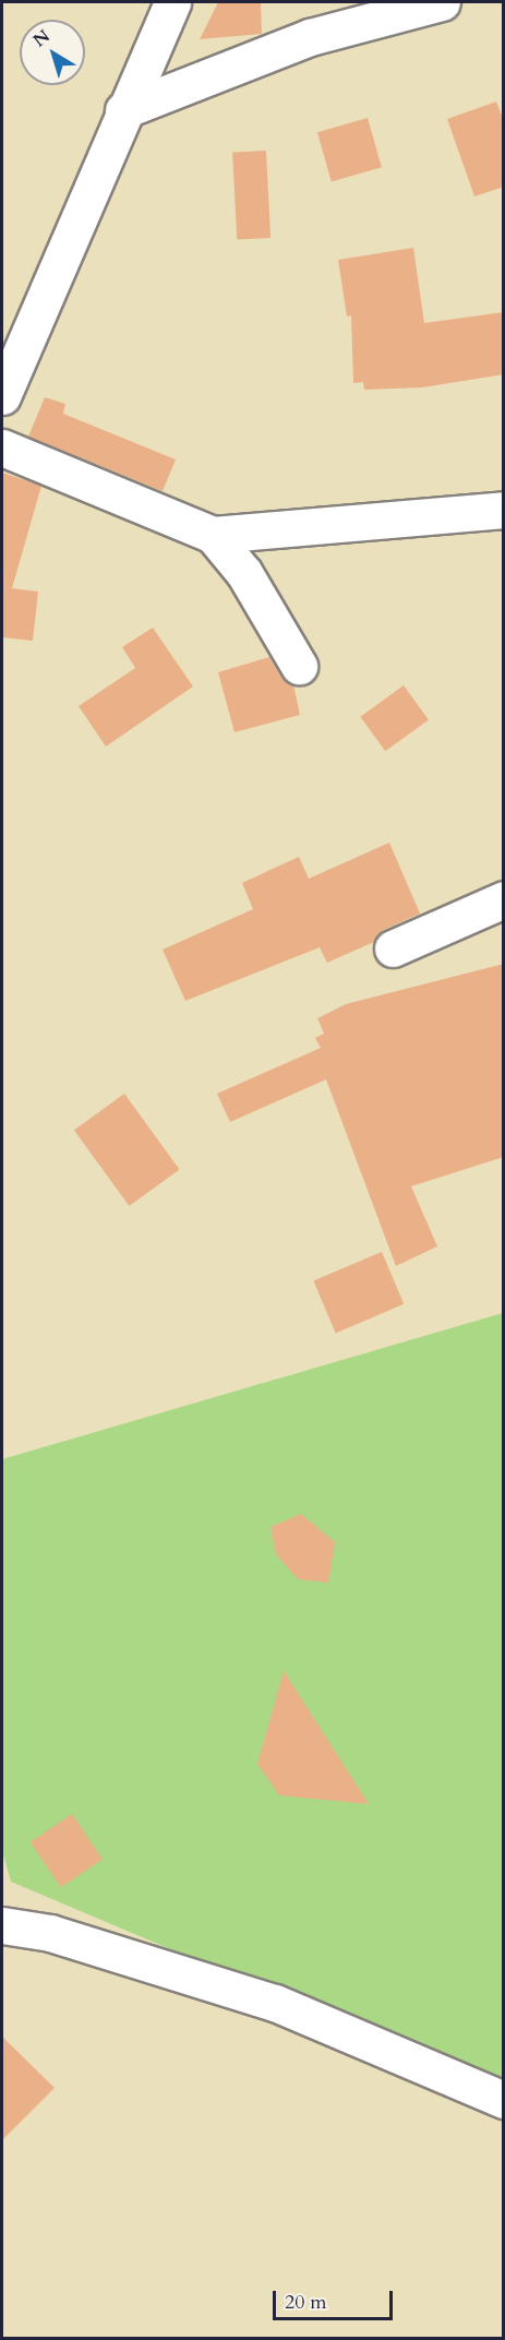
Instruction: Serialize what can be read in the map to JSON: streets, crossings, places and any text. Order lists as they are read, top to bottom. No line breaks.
{"scale_bar":"20 m","north":"top left"}
